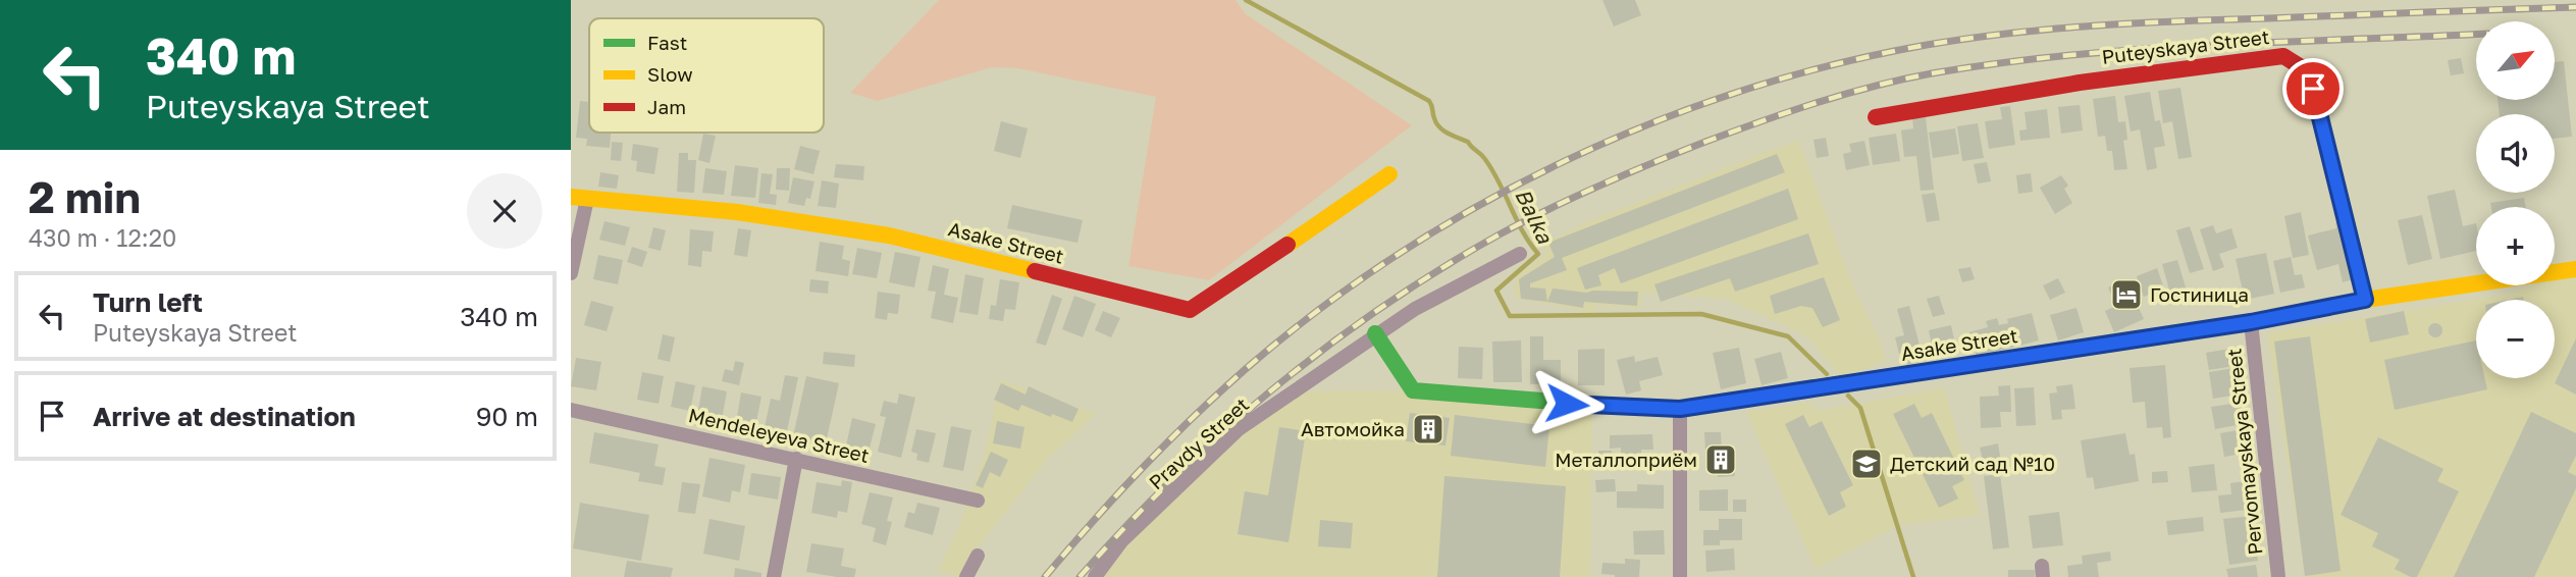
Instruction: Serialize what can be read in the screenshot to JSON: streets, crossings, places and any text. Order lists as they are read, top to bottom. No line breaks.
{"streets":{"street":["Puteyskaya Street","Asake Street","Mendeleyeva Street","Pravdy Street","Pervomayskaya Street"]},"crossings":[["Puteyskaya Street","Asake Street"],["Asake Street","Pravdy Street"],["Asake Street","Pervomayskaya Street"]],"water":["Balka"],"places":{"hotel":["Гостиница"],"building":["Автомойка","Металлоприём"],"school or university":["Детский сад №10"]},"legend":["Fast","Slow","Jam"],"north":"top right","page":{"turn":["340 m","Puteyskaya Street"],"map_buttons":["+","−"],"heading":["2 min","430 m · 12:20"],"list":[{"name":"Turn left","note":"Puteyskaya Street","value":"340 m"},{"name":"Arrive at destination","value":"90 m"}]}}
